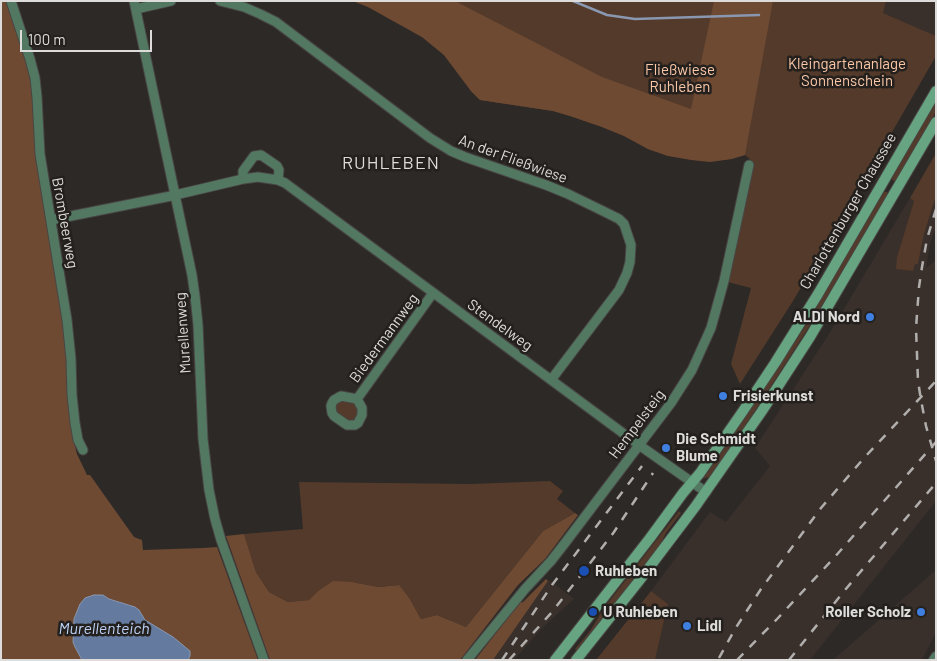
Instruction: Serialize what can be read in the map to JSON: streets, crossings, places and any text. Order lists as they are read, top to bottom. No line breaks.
{"streets":{"main road":["Charlottenburger Chaussee"],"street":["An der Fließwiese","Brombeerweg","Stendelweg","Murellenweg","Biedermannweg","Hempelsteig"]},"crossings":[["An der Fließwiese","Stendelweg"],["Charlottenburger Chaussee","Stendelweg"],["Brombeerweg","Stendelweg"],["Stendelweg","Murellenweg"],["Stendelweg","Biedermannweg"],["Stendelweg","Hempelsteig"]],"districts":["RUHLEBEN"],"water":["Murellenteich"],"parks":["Kleingartenanlage Sonnenschein","Fließwiese Ruhleben"],"places":["ALDI Nord","Frisierkunst","Die Schmidt Blume","Ruhleben","U Ruhleben","Roller Scholz","Lidl"],"scale_bar":"100 m"}
